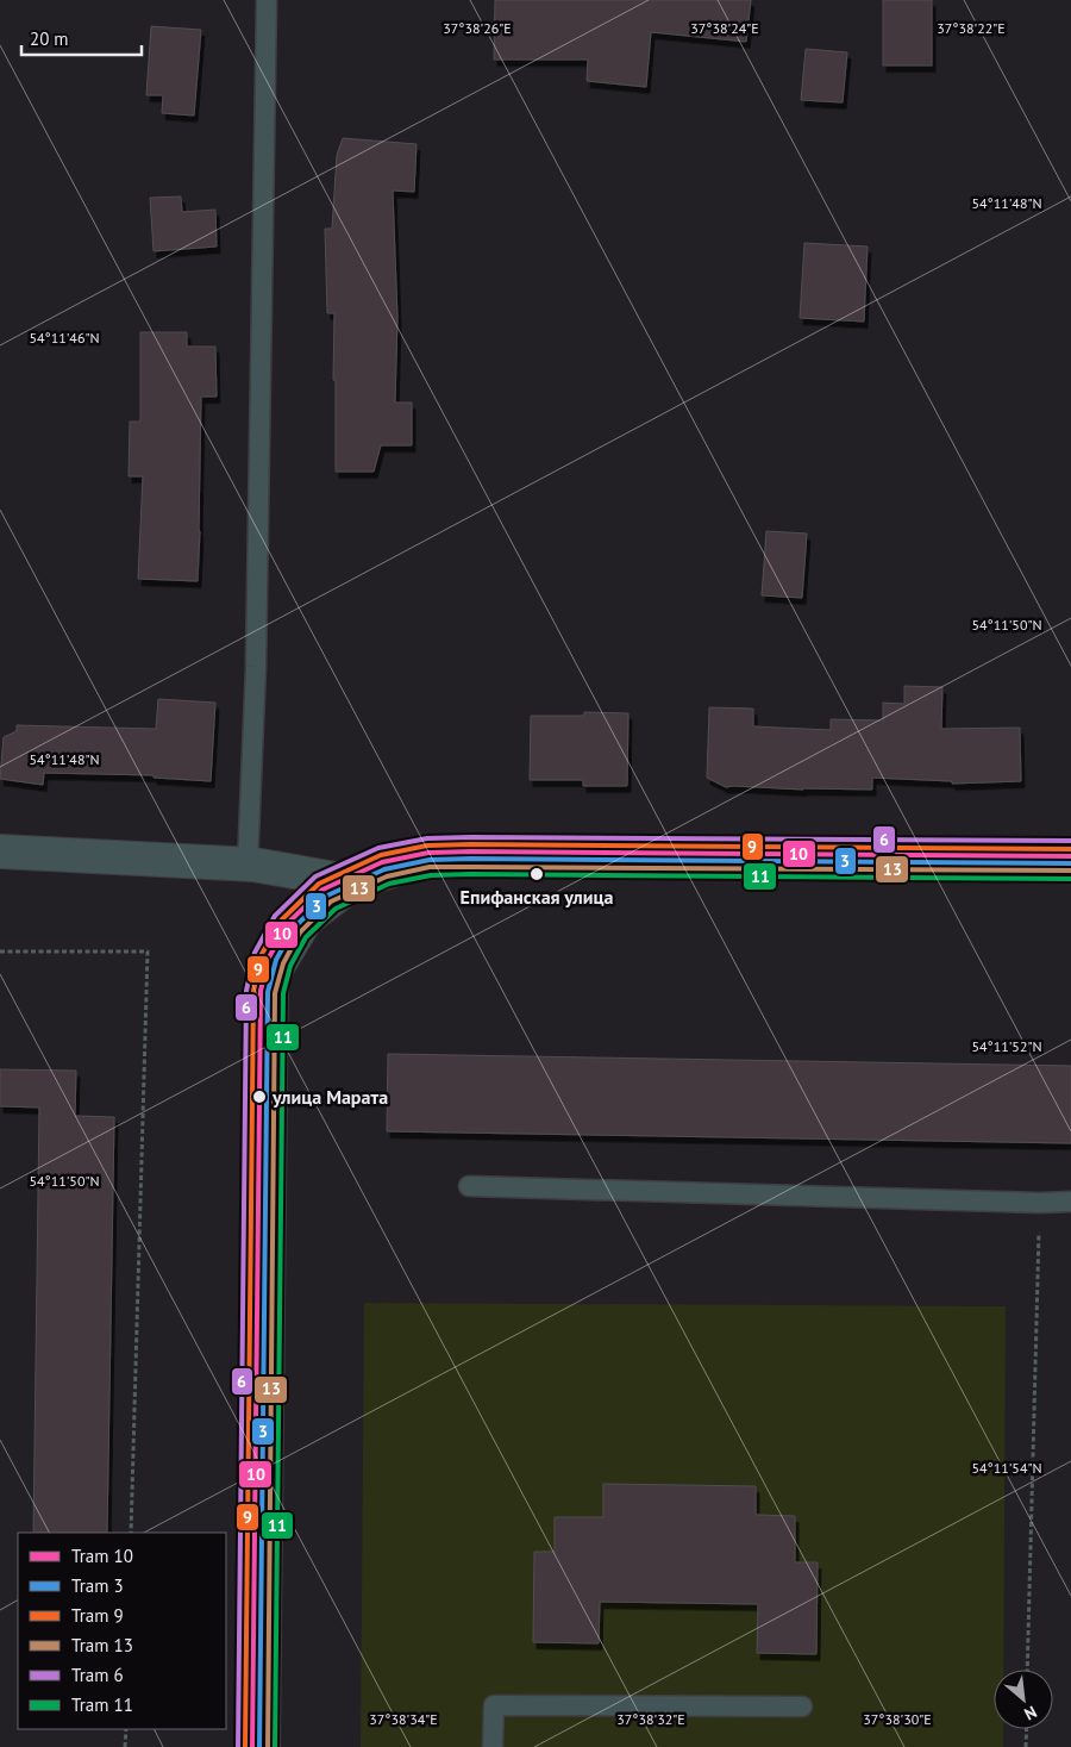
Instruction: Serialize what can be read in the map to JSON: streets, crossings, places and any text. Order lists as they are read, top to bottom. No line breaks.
{"places":["Епифанская улица","улица Марата"],"lines":["tram line 6","tram line 9","tram line 10","tram line 3","tram line 13","tram line 11"],"legend":["Tram 10","Tram 3","Tram 9","Tram 13","Tram 6","Tram 11"],"scale_bar":"20 m","north":"bottom right","coordinates":["37°38'26\"E","37°38'24\"E","37°38'22\"E","54°11'48\"N","54°11'46\"N","54°11'50\"N","54°11'52\"N","54°11'54\"N","37°38'34\"E","37°38'32\"E","37°38'30\"E"]}
